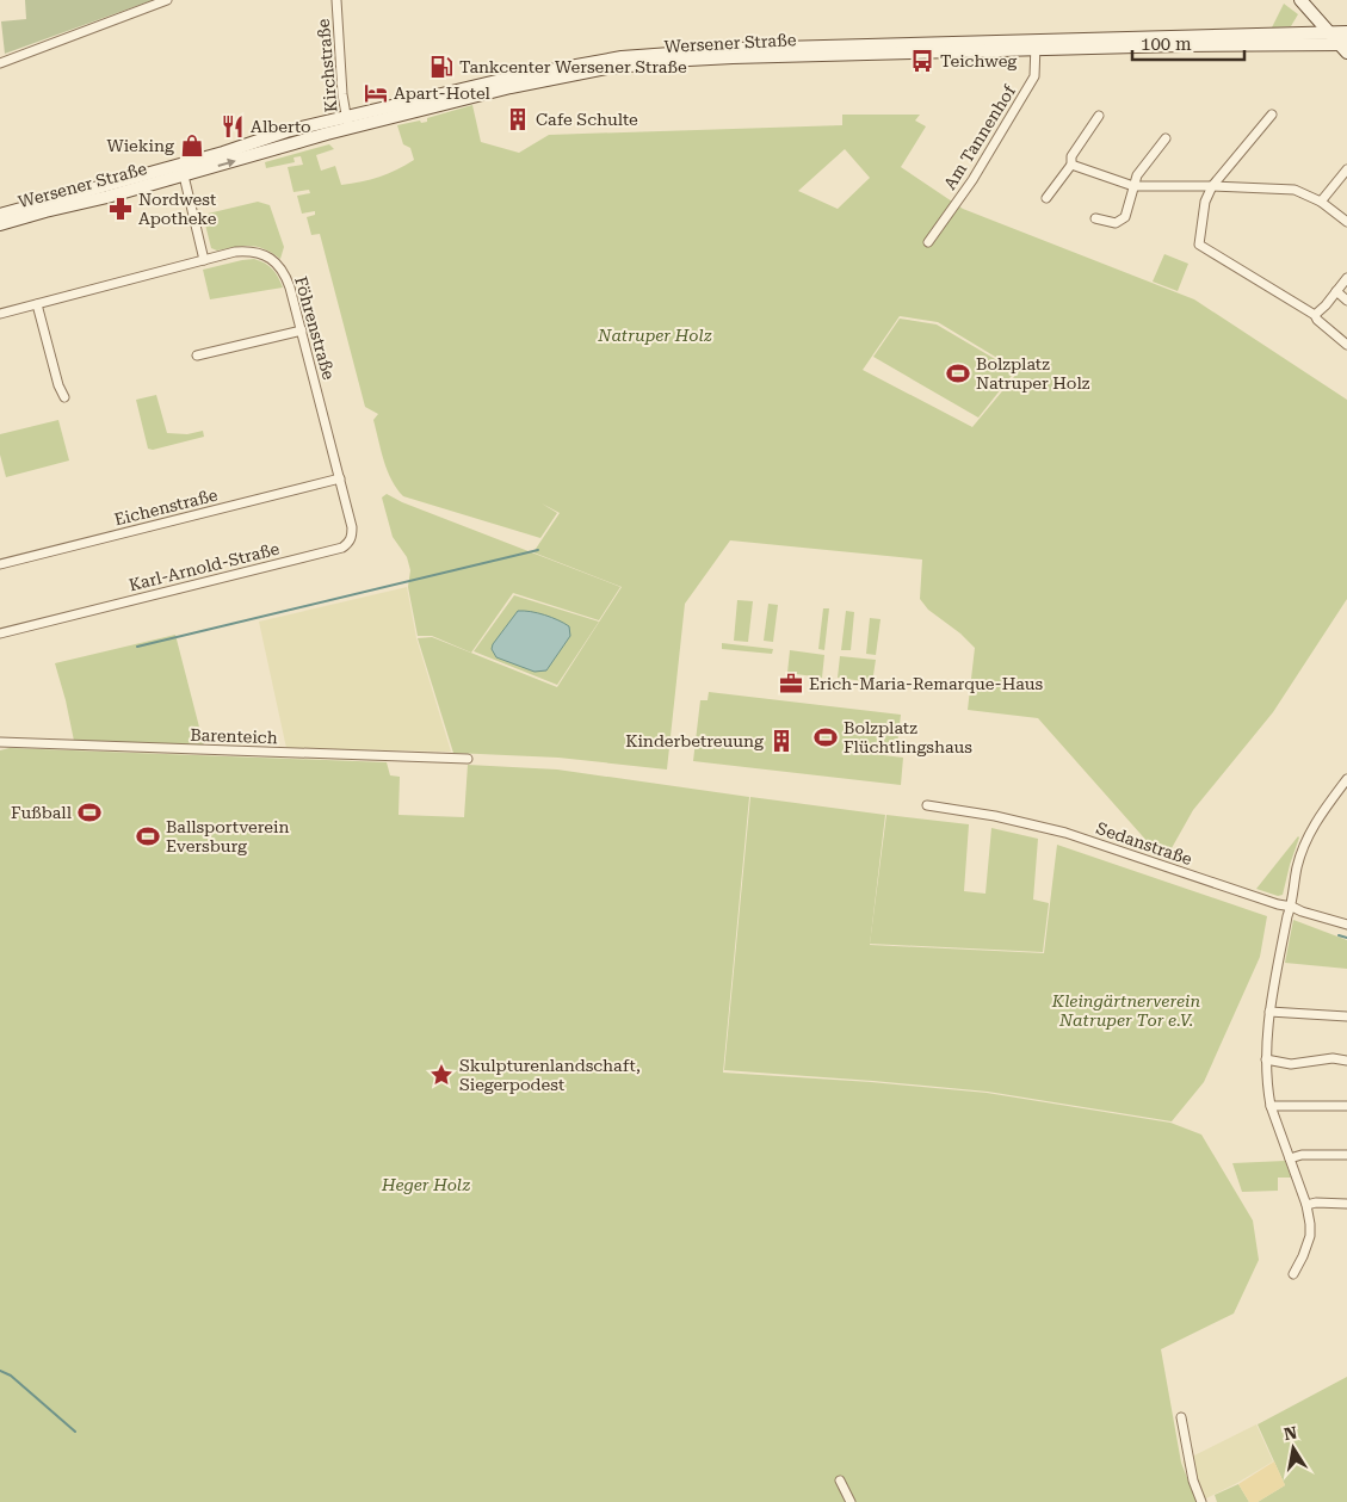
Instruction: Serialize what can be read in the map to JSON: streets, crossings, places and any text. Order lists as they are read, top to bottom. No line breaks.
{"streets":{"main road":["Wersener Straße"],"street":["Kirchstraße","Am Tannenhof","Föhrenstraße","Eichenstraße","Karl-Arnold-Straße","Barenteich","Sedanstraße"]},"crossings":[["Wersener Straße","Kirchstraße"],["Wersener Straße","Am Tannenhof"],["Föhrenstraße","Eichenstraße"],["Föhrenstraße","Karl-Arnold-Straße"],["Eichenstraße","Karl-Arnold-Straße"]],"parks":["Natruper Holz","Kleingärtnerverein Natruper Tor e.V.","Heger Holz"],"places":{"bus stop":["Teichweg"],"fuel station":["Tankcenter Wersener Straße"],"hotel":["Apart-Hotel"],"building":["Cafe Schulte","Kinderbetreuung"],"restaurant":["Alberto"],"shop":["Wieking"],"pharmacy":["Nordwest Apotheke"],"sports":["Bolzplatz Natruper Holz","Bolzplatz Flüchtlingshaus","Fußball","Ballsportverein Eversburg"],"office":["Erich-Maria-Remarque-Haus"],"place":["Skulpturenlandschaft, Siegerpodest"]},"scale_bar":"100 m","north":"top"}
